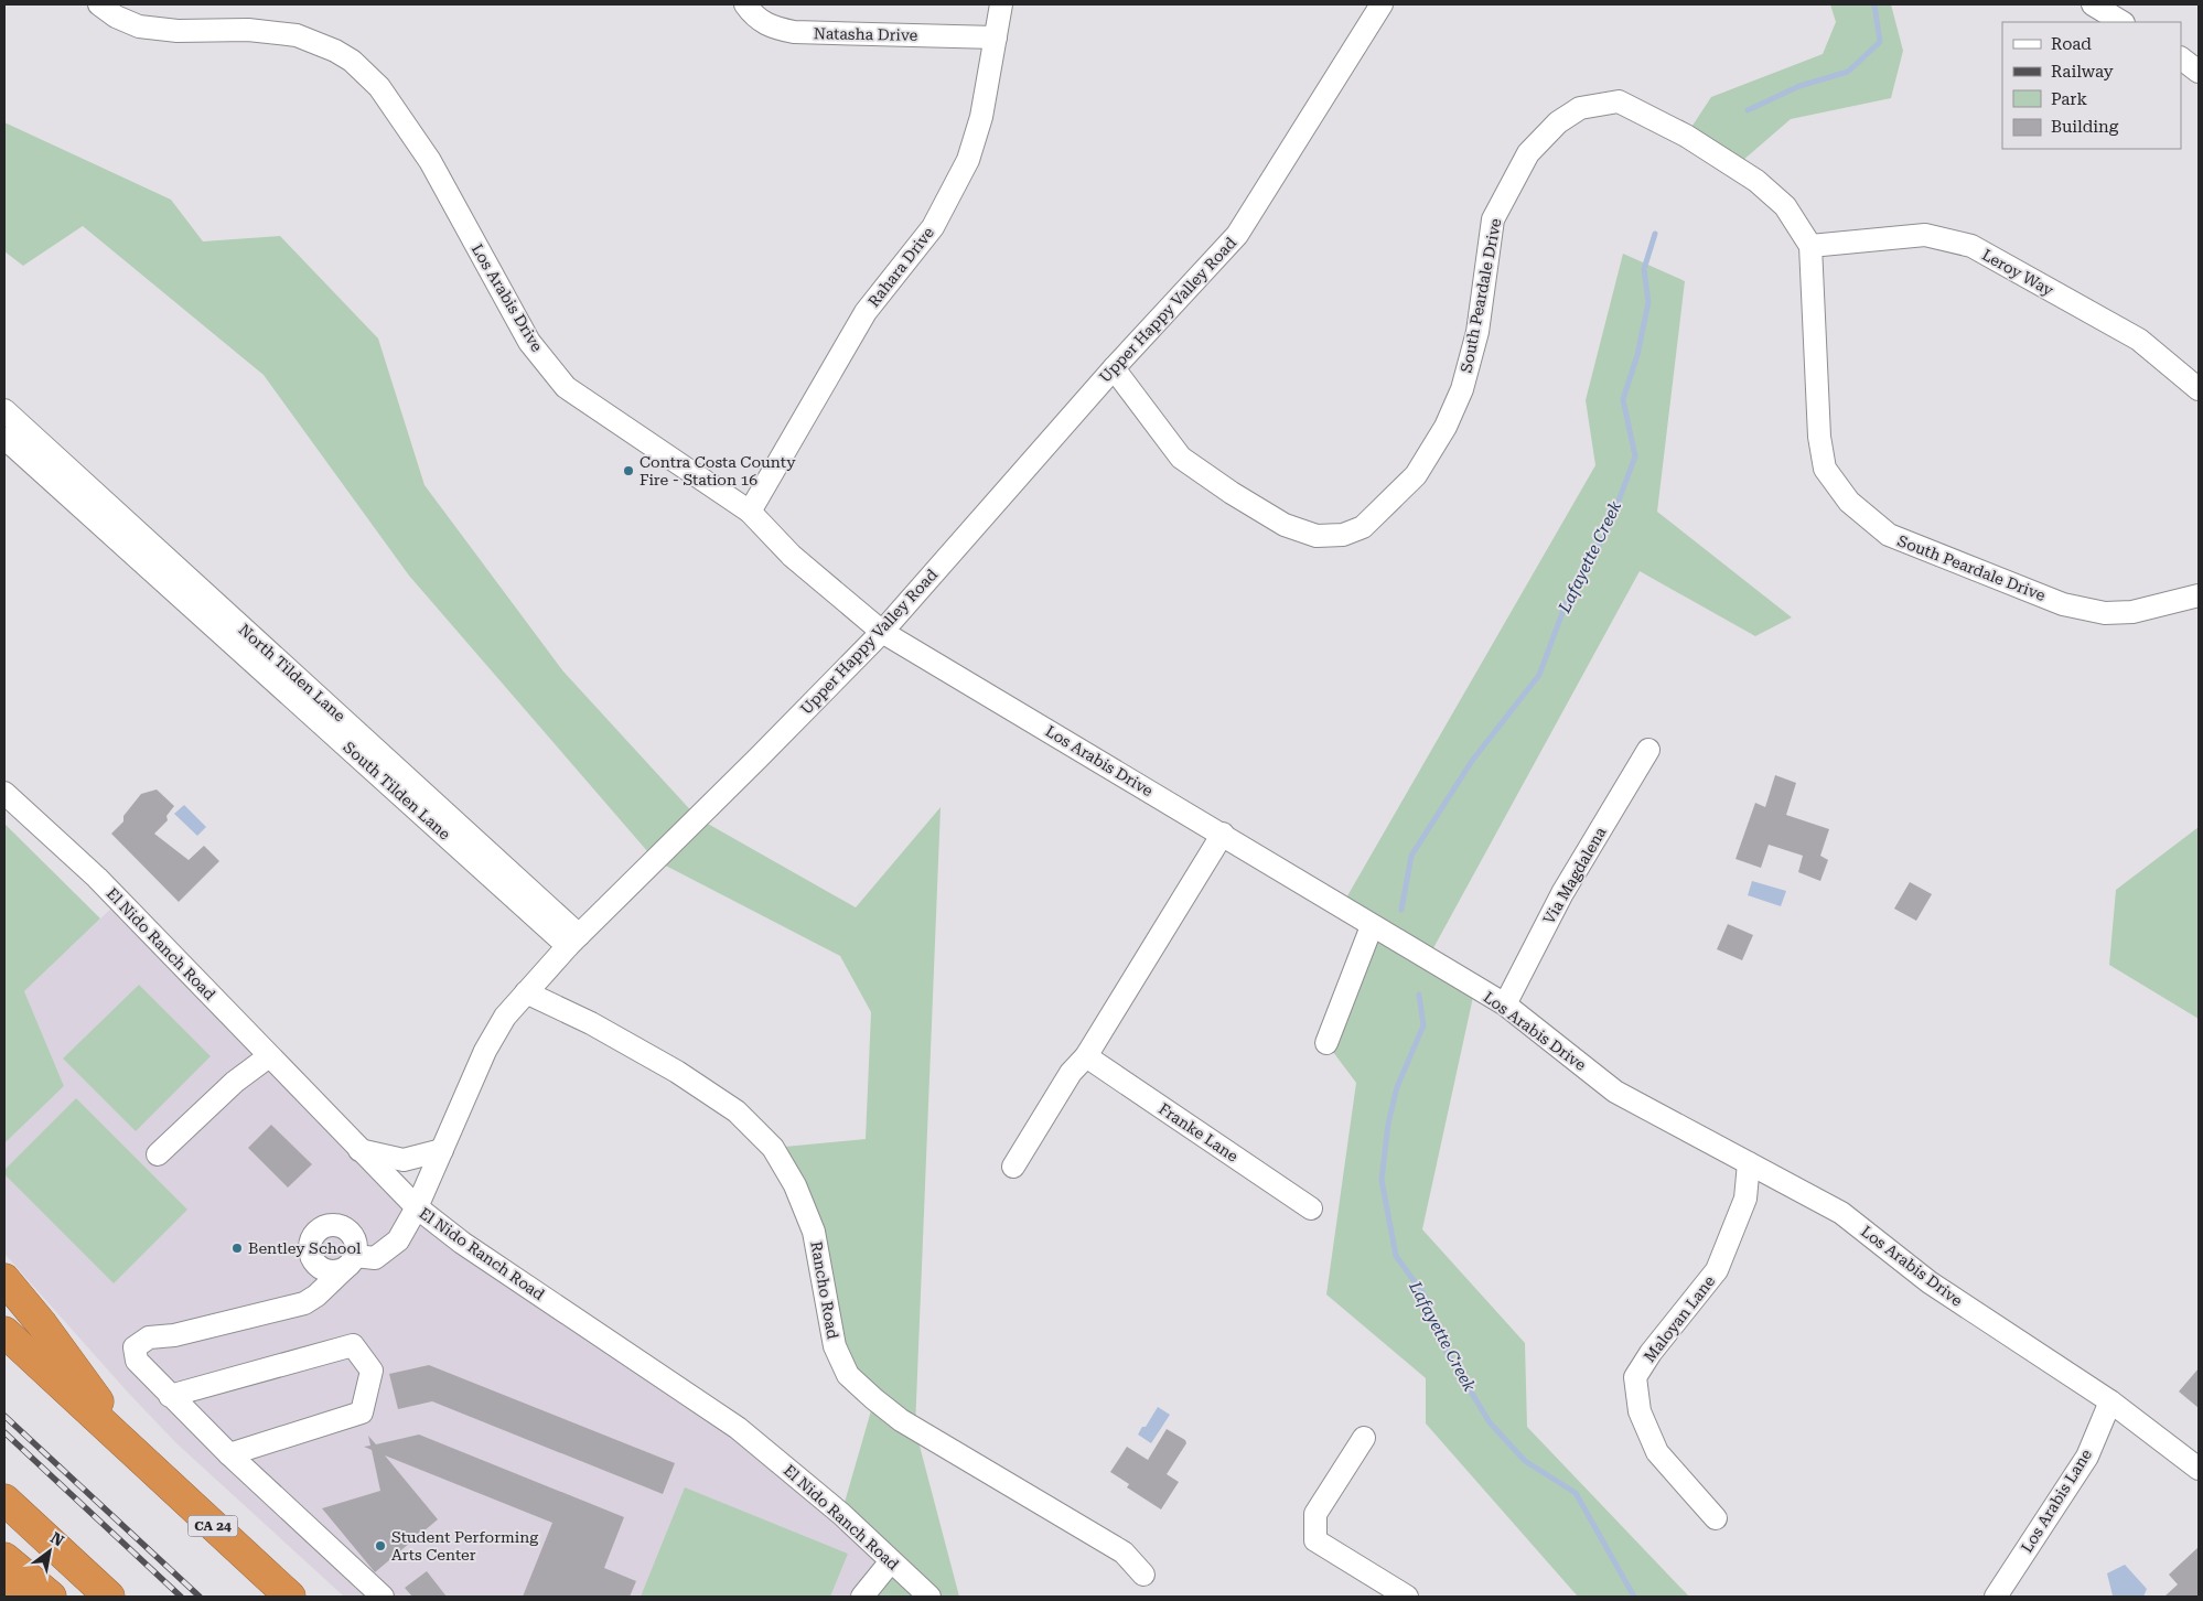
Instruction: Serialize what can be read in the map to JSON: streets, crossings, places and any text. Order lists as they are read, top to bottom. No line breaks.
{"streets":{"highway":["CA 24"],"street":["Natasha Drive","Rahara Drive","Leroy Way","South Peardale Drive","Los Arabis Drive","Upper Happy Valley Road","North Tilden Lane","South Tilden Lane","Via Magdalena","El Nido Ranch Road","Franke Lane","Rancho Road","Maloyan Lane","Los Arabis Lane"]},"crossings":[["Natasha Drive","Rahara Drive"],["Rahara Drive","Los Arabis Drive"],["Leroy Way","South Peardale Drive"],["South Peardale Drive","Upper Happy Valley Road"],["Los Arabis Drive","Upper Happy Valley Road"],["Los Arabis Drive","Via Magdalena"],["Los Arabis Drive","Maloyan Lane"],["Los Arabis Drive","Los Arabis Lane"],["Upper Happy Valley Road","North Tilden Lane"],["Upper Happy Valley Road","South Tilden Lane"],["Upper Happy Valley Road","El Nido Ranch Road"],["Upper Happy Valley Road","Rancho Road"],["North Tilden Lane","South Tilden Lane"]],"water":["Lafayette Creek"],"places":["Contra Costa County Fire - Station 16","Bentley School","Student Performing Arts Center"],"legend":["Road","Railway","Park","Building"],"north":"top right"}
